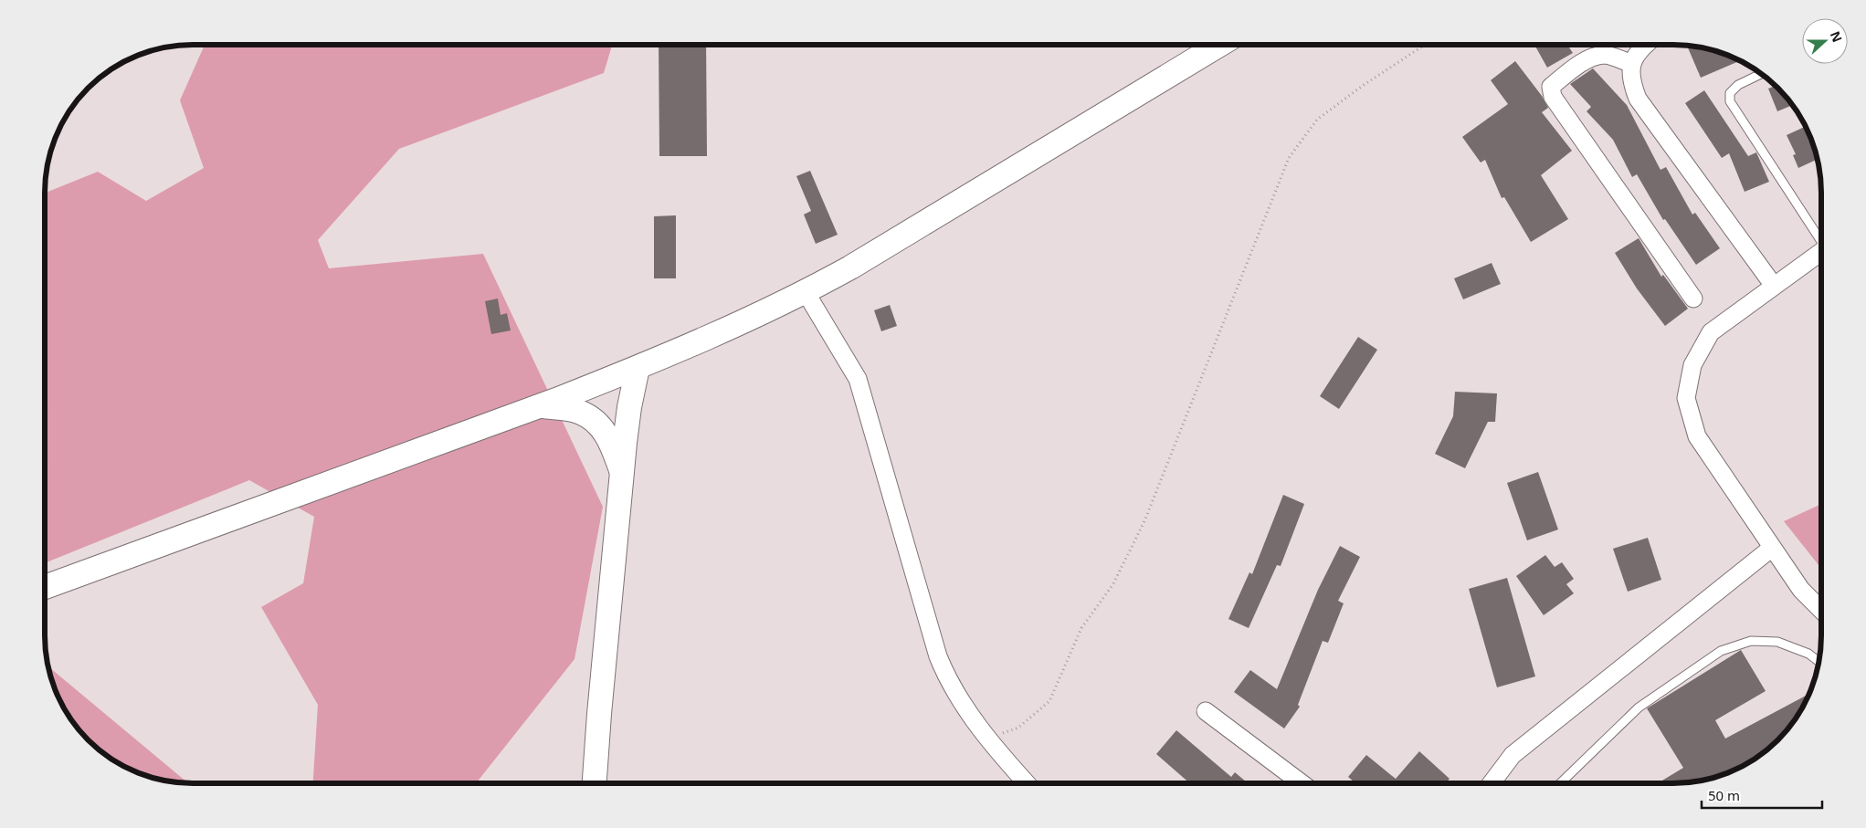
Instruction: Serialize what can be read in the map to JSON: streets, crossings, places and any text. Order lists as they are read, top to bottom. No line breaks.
{"scale_bar":"50 m","north":"right"}
